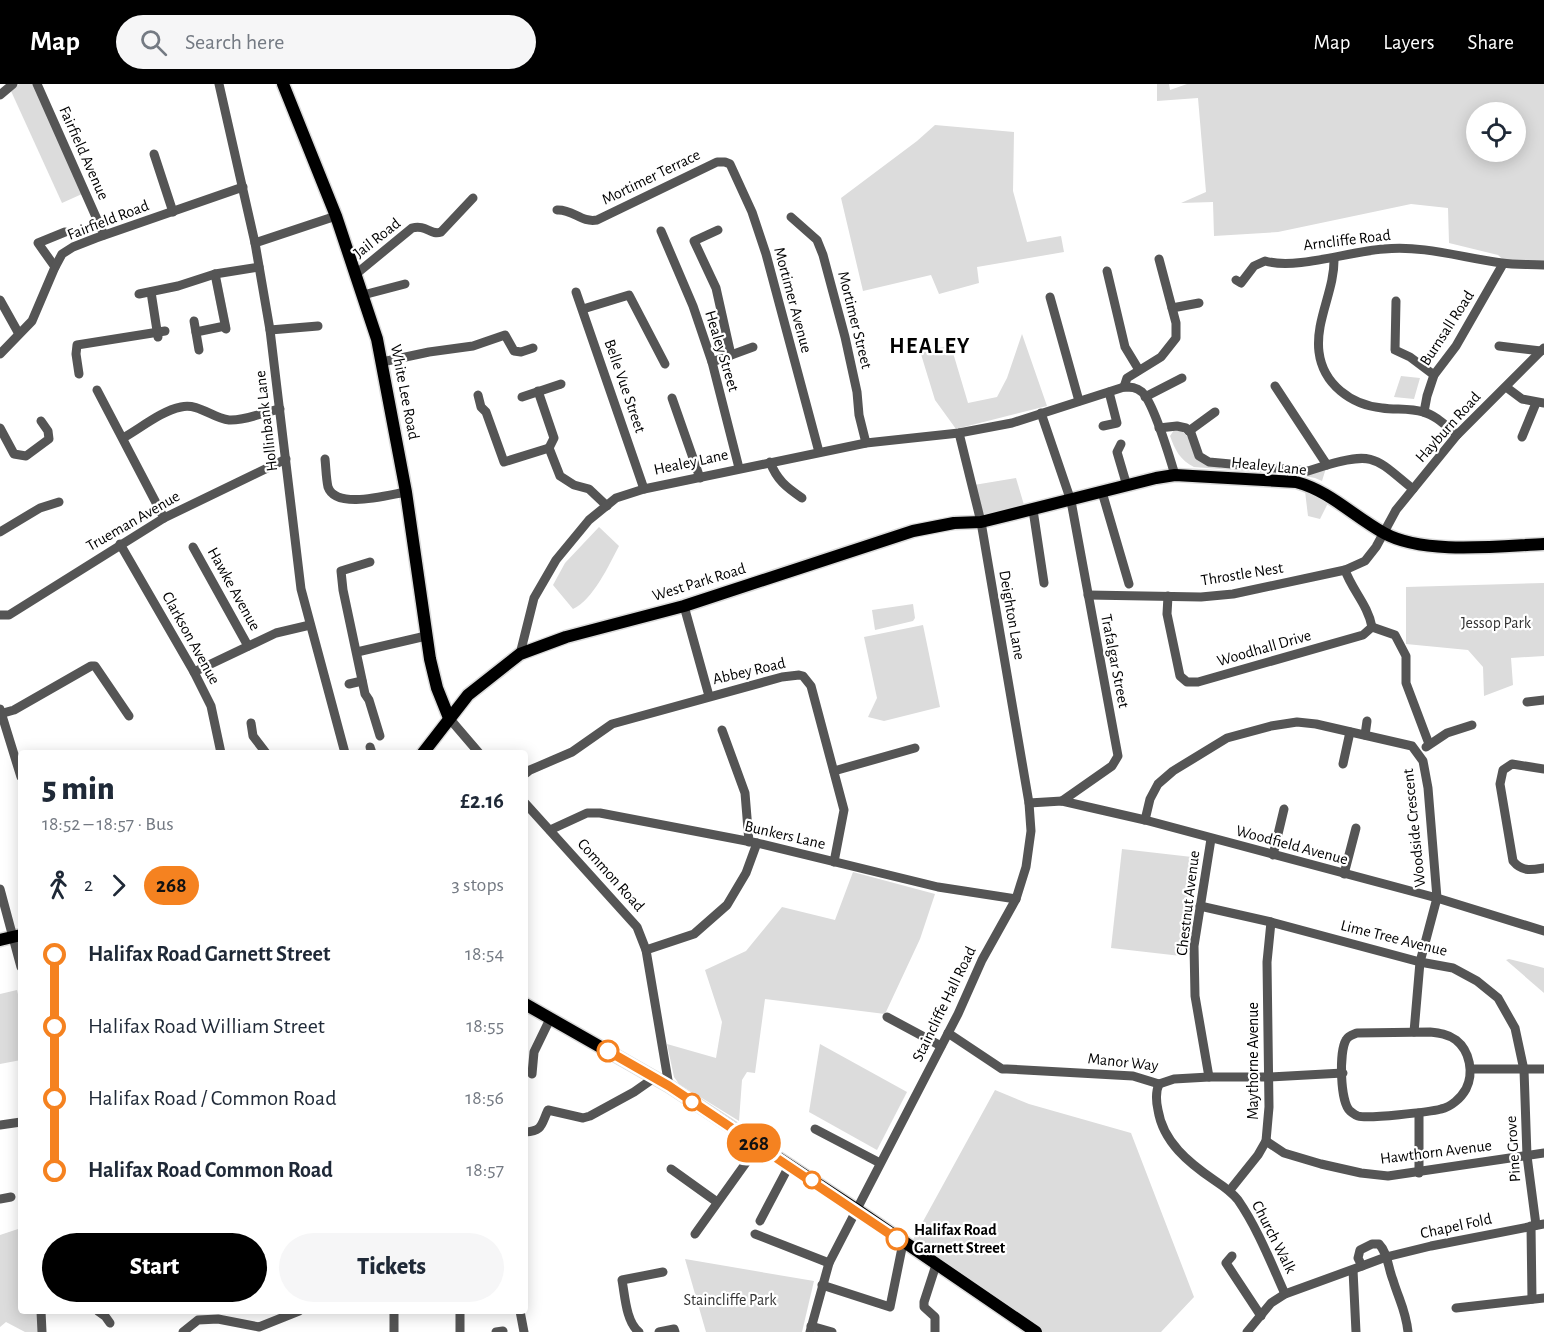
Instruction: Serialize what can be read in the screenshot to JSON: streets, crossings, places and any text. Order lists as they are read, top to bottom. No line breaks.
{"streets":{"main road":["White Lee Road","Healey Lane","West Park Road"],"street":["Fairfield Avenue","Mortimer Terrace","Fairfield Road","Jail Road","Arncliffe Road","Mortimer Avenue","Mortimer Street","Burnsall Road","Healey Street","Belle Vue Street","Hollinbank Lane","Hayburn Road","Trueman Avenue","Throstle Nest","Hawke Avenue","Deighton Lane","Clarkson Avenue","Woodhall Drive","Trafalgar Street","Abbey Road","Woodside Crescent","Bunkers Lane","Woodfield Avenue","Common Road","Chestnut Avenue","Lime Tree Avenue","Staincliffe Hall Road","Maythorne Avenue","Manor Way","Pine Grove","Hawthorn Avenue","Chapel Fold","Church Walk"]},"crossings":[["Fairfield Avenue","Fairfield Road"],["Mortimer Terrace","Mortimer Avenue"],["Fairfield Road","Hollinbank Lane"],["Jail Road","White Lee Road"],["Arncliffe Road","Burnsall Road"],["Mortimer Avenue","Healey Lane"],["Mortimer Street","Healey Lane"],["Healey Street","Healey Lane"],["Belle Vue Street","Healey Lane"],["White Lee Road","West Park Road"],["Hollinbank Lane","Trueman Avenue"],["Hayburn Road","Healey Lane"],["Hayburn Road","Throstle Nest"],["Healey Lane","Throstle Nest"],["Healey Lane","West Park Road"],["Healey Lane","Deighton Lane"],["Healey Lane","Trafalgar Street"],["Trueman Avenue","Clarkson Avenue"],["Throstle Nest","Woodhall Drive"],["Throstle Nest","Trafalgar Street"],["West Park Road","Deighton Lane"],["Deighton Lane","Woodfield Avenue"],["Deighton Lane","Staincliffe Hall Road"],["Trafalgar Street","Woodfield Avenue"],["Abbey Road","Bunkers Lane"],["Woodside Crescent","Woodfield Avenue"],["Woodside Crescent","Lime Tree Avenue"],["Woodside Crescent","Manor Way"],["Bunkers Lane","Common Road"],["Bunkers Lane","Staincliffe Hall Road"],["Woodfield Avenue","Chestnut Avenue"],["Woodfield Avenue","Staincliffe Hall Road"],["Chestnut Avenue","Lime Tree Avenue"],["Chestnut Avenue","Manor Way"],["Lime Tree Avenue","Maythorne Avenue"],["Lime Tree Avenue","Pine Grove"],["Staincliffe Hall Road","Manor Way"],["Maythorne Avenue","Manor Way"],["Maythorne Avenue","Hawthorn Avenue"],["Maythorne Avenue","Church Walk"],["Manor Way","Church Walk"],["Pine Grove","Hawthorn Avenue"],["Pine Grove","Chapel Fold"],["Chapel Fold","Church Walk"]],"districts":["HEALEY"],"parks":["Jessop Park","Staincliffe Park"],"places":["Halifax Road Garnett Street"],"lines":["bus line 268"],"page":{"header":"Map","search":"Search here","nav":["Map","Layers","Share"],"on_map":"268","heading":["5 min","18:52 – 18:57 · Bus","£2.16"],"legs":["2","268","3 stops"],"list":[{"name":"Halifax Road Garnett Street","value":"18:54"},{"name":"Halifax Road William Street","value":"18:55"},{"name":"Halifax Road / Common Road","value":"18:56"},{"name":"Halifax Road Common Road","value":"18:57"}],"buttons":["Start","Tickets"]}}
